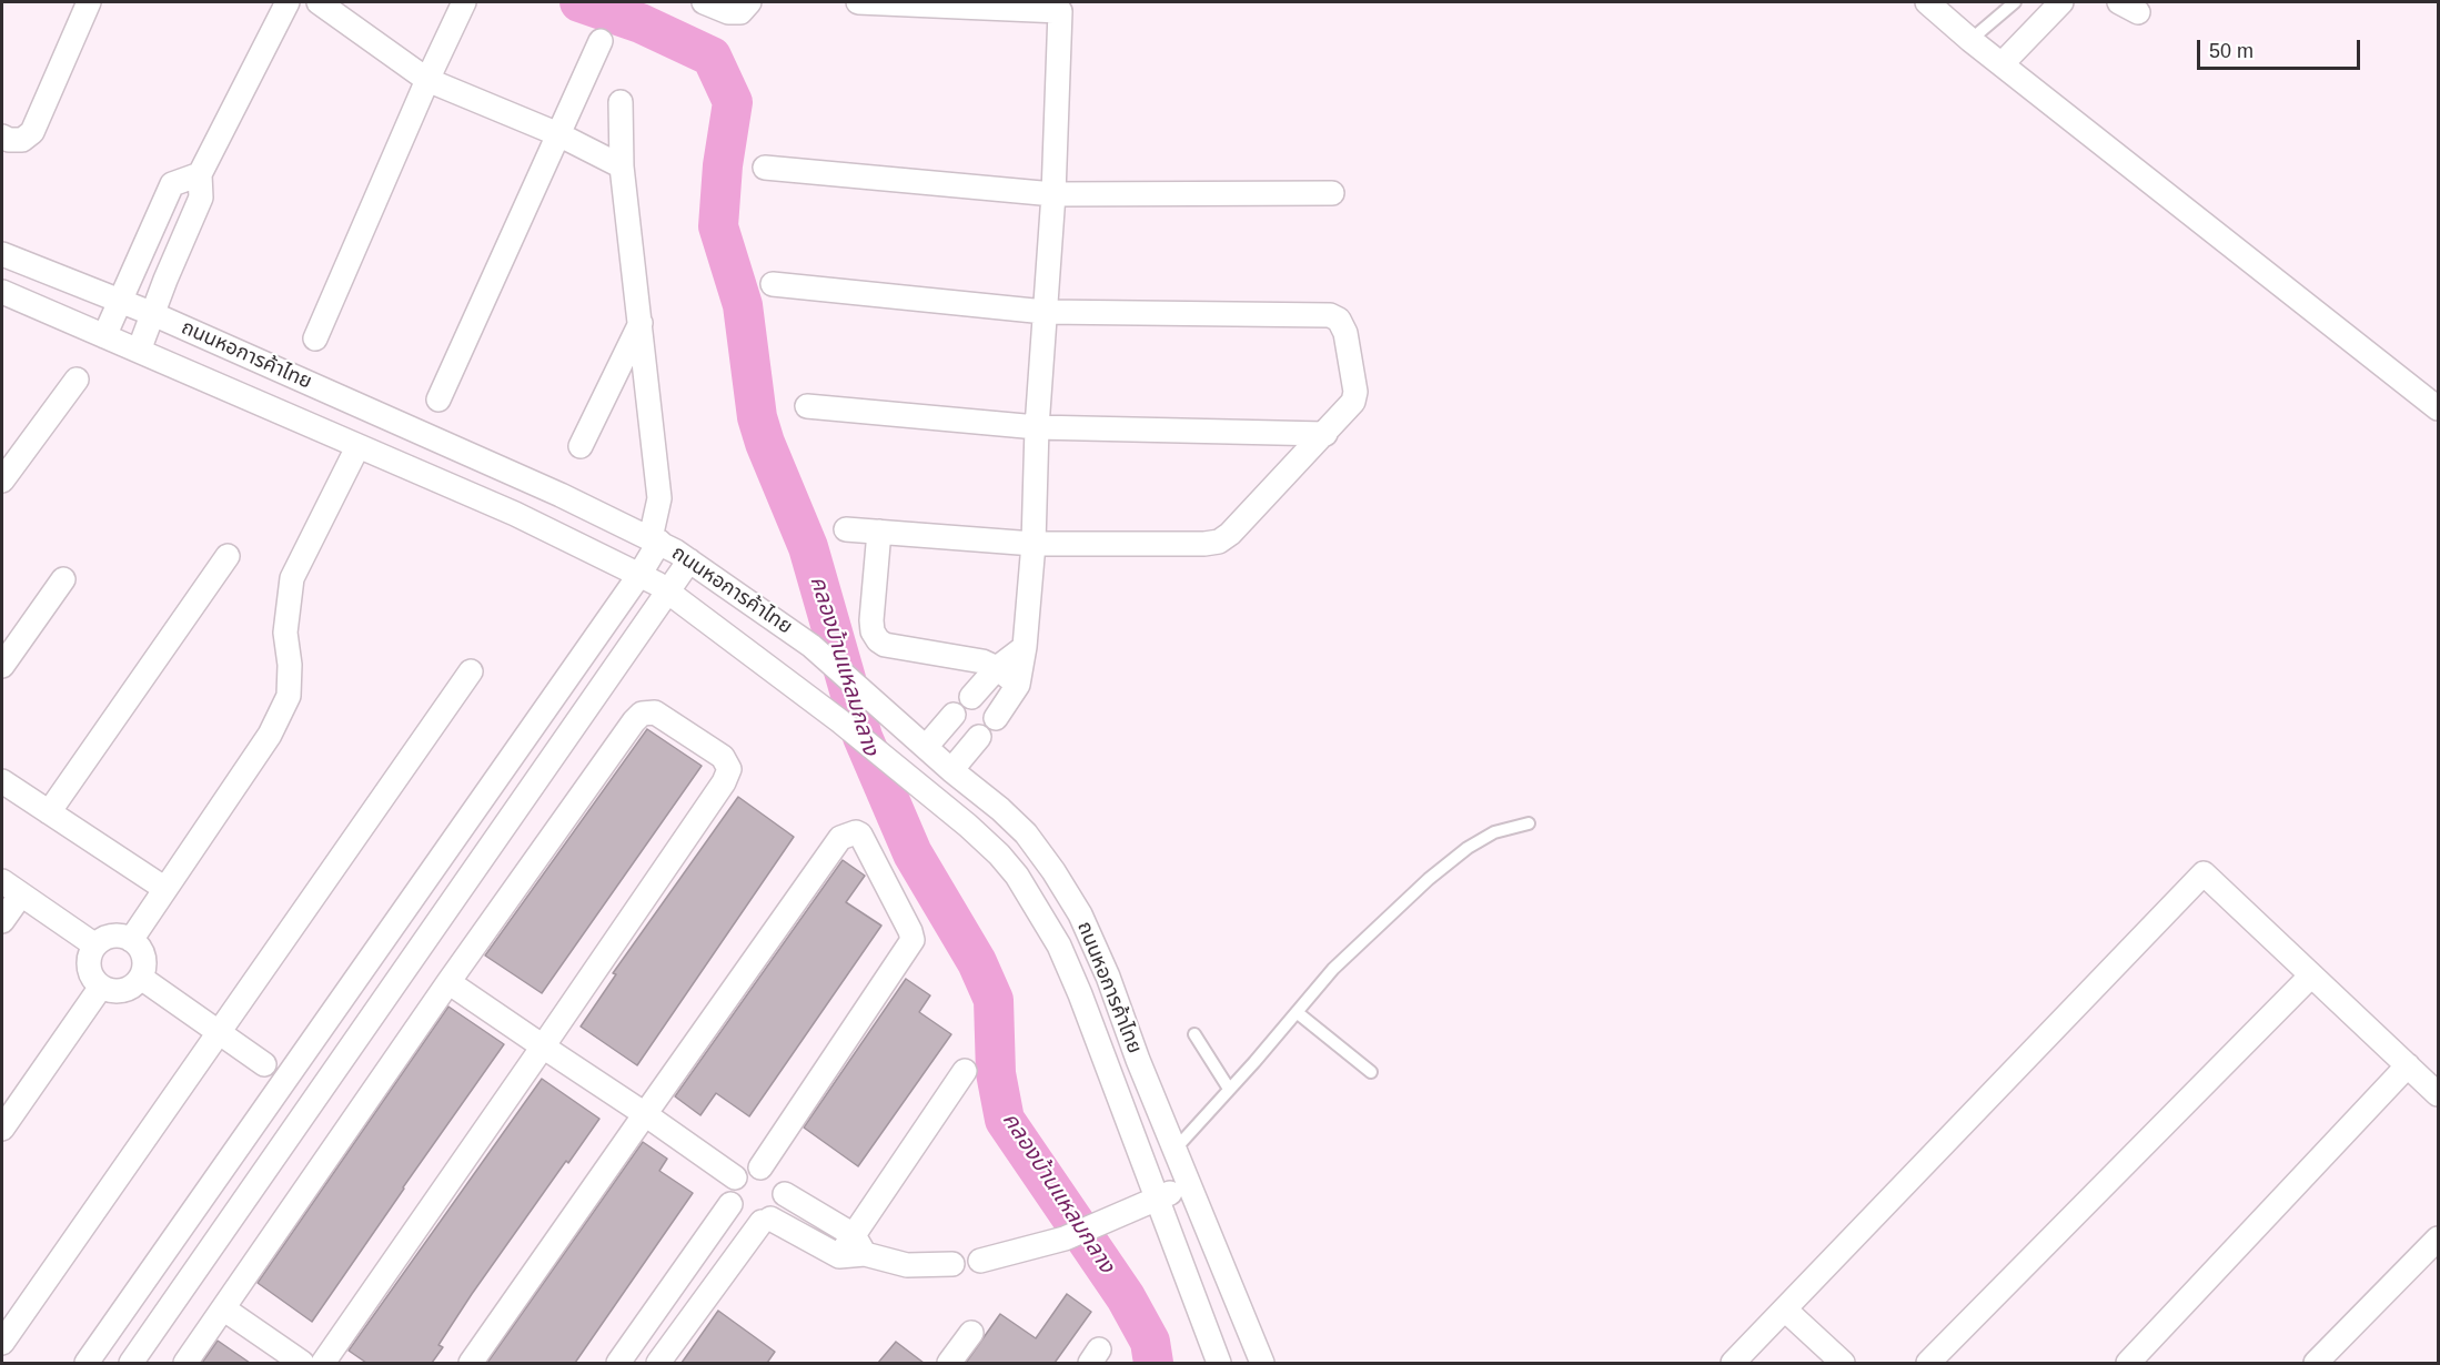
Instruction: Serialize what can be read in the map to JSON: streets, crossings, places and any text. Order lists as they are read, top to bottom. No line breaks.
{"streets":{"street":["ถนนหอการค้าไทย"]},"water":["คลองบ้านแหลมกลาง"],"scale_bar":"50 m"}
